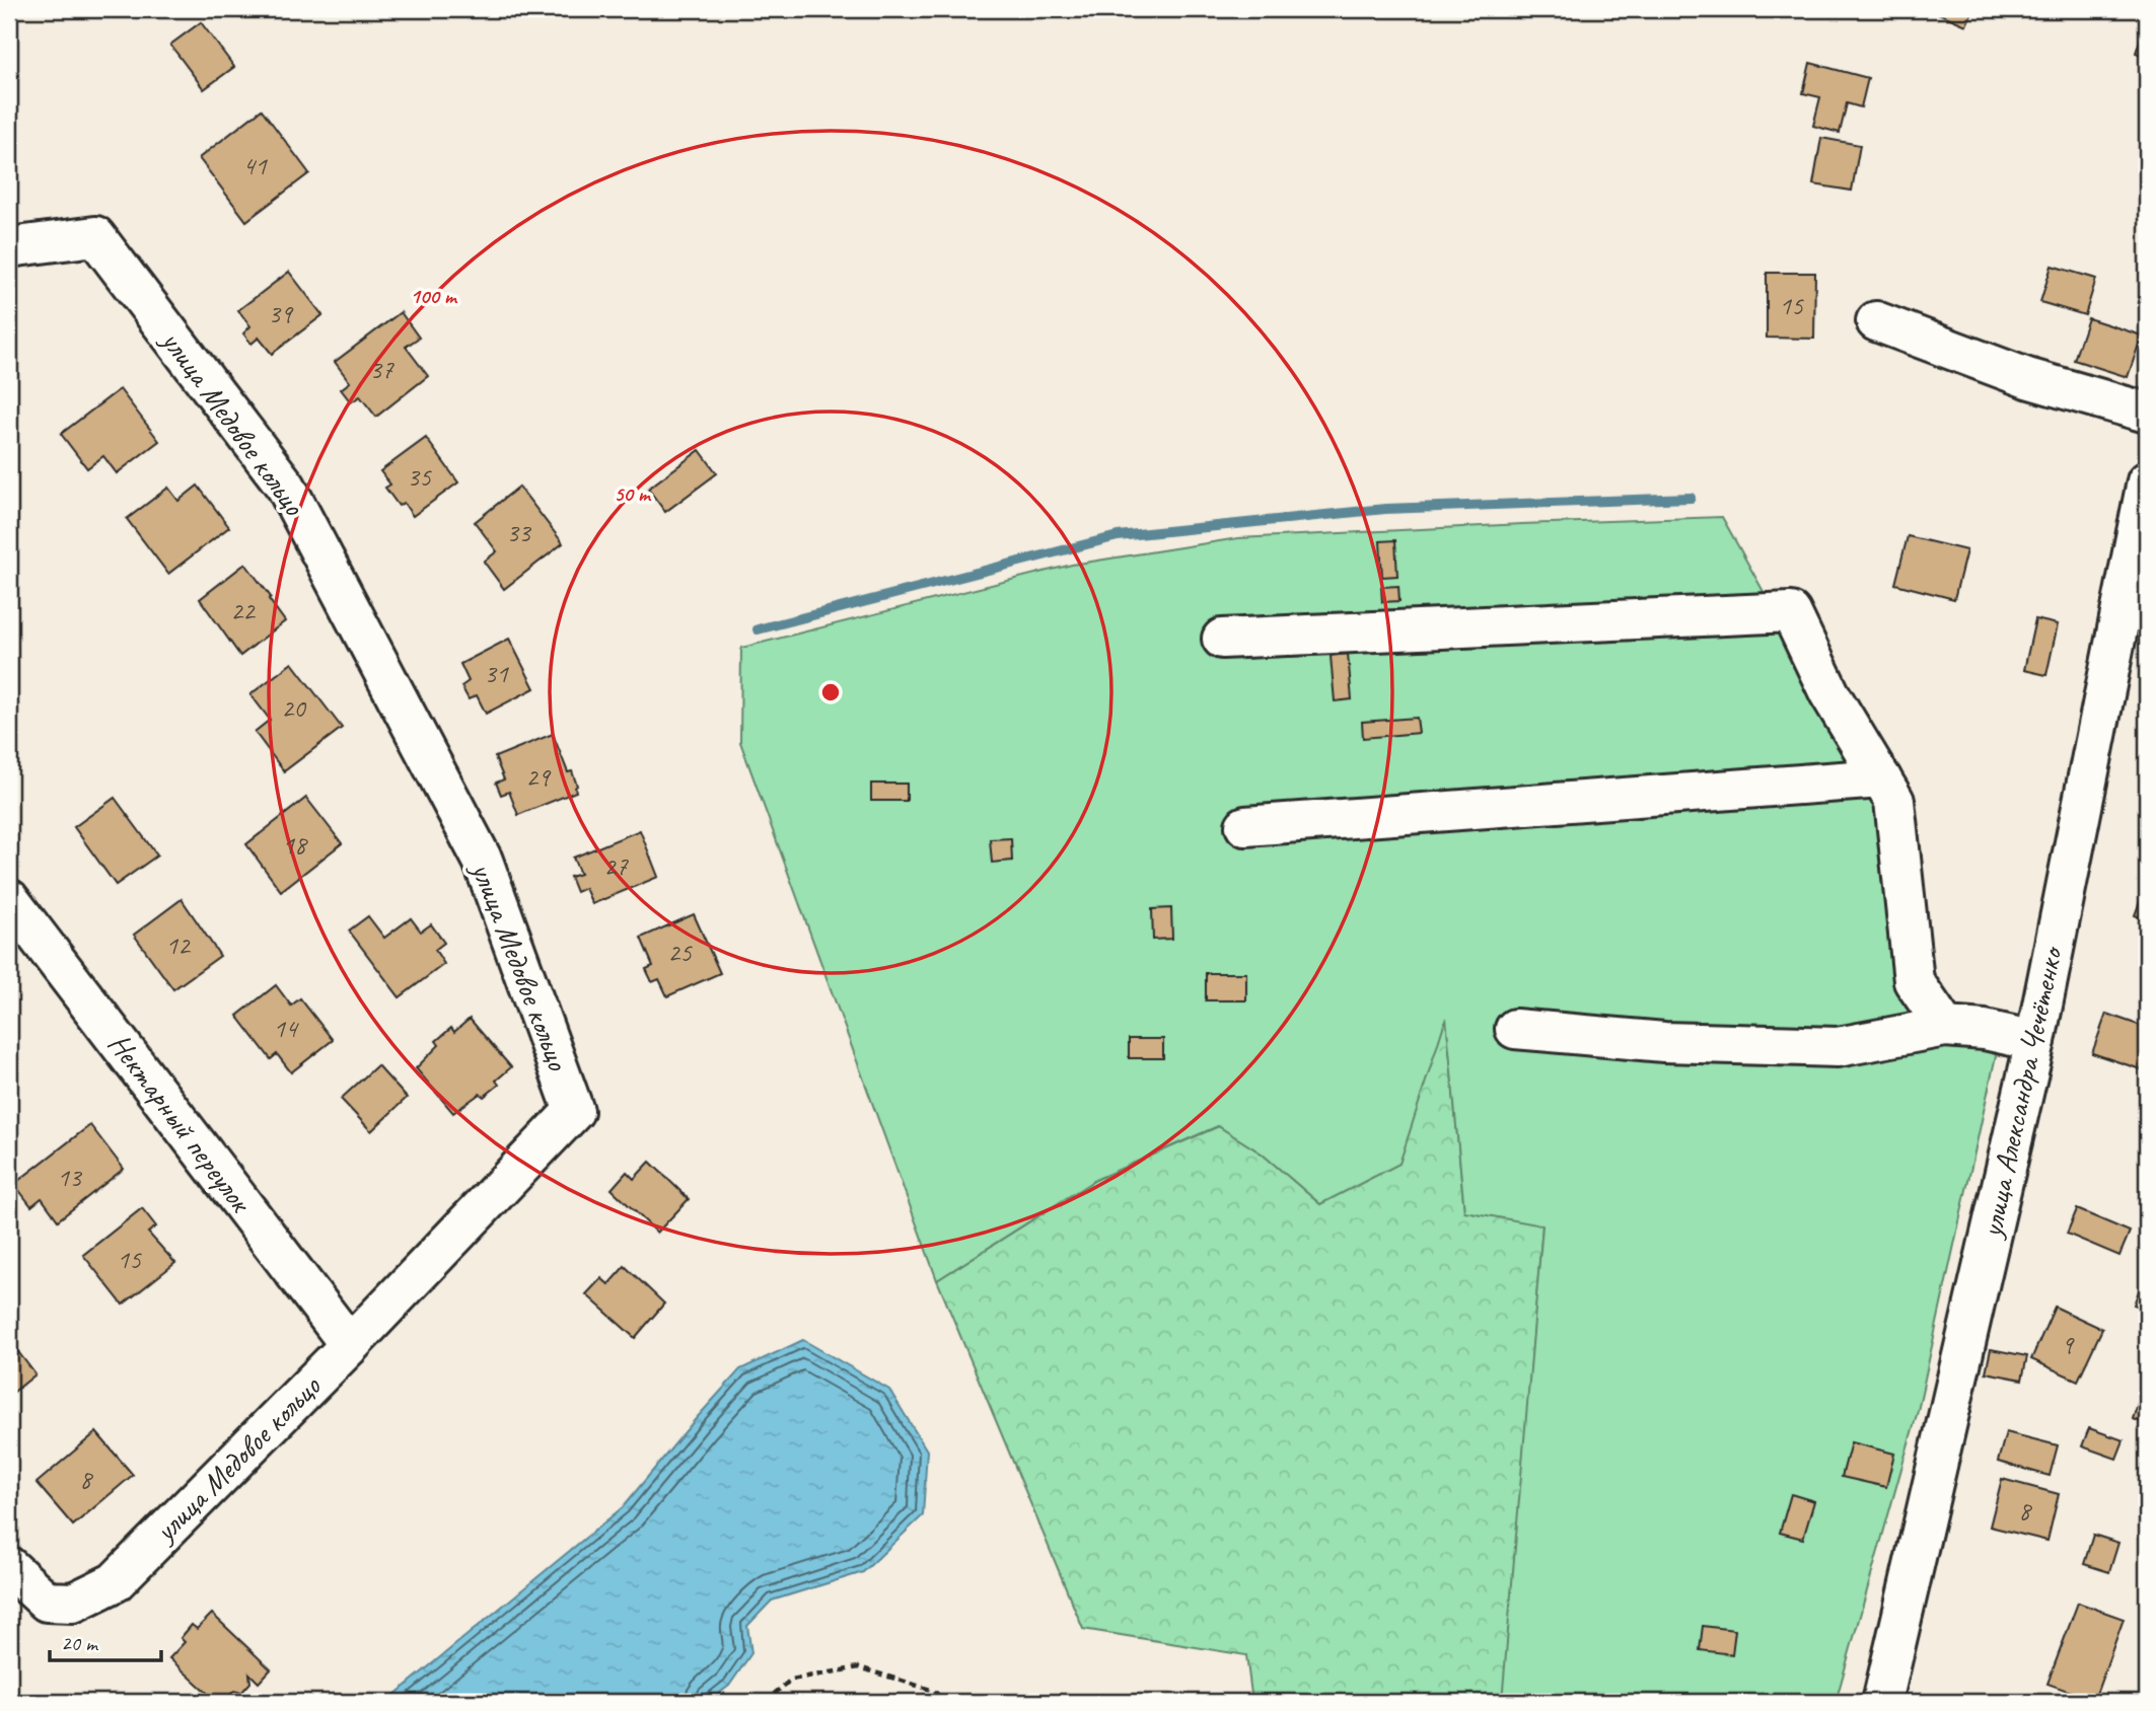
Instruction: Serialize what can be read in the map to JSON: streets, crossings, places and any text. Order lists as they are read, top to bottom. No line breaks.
{"streets":{"street":["улица Медовое кольцо","улица Александра Чечётенко","Нектарный переулок"]},"crossings":[["улица Медовое кольцо","Нектарный переулок"]],"house_numbers":["41","15","39","37","35","33","22","31","20","29","18","27","12","25","14","13","15","9","8","8"],"scale_bar":"20 m","rings":["100 m","50 m"]}
